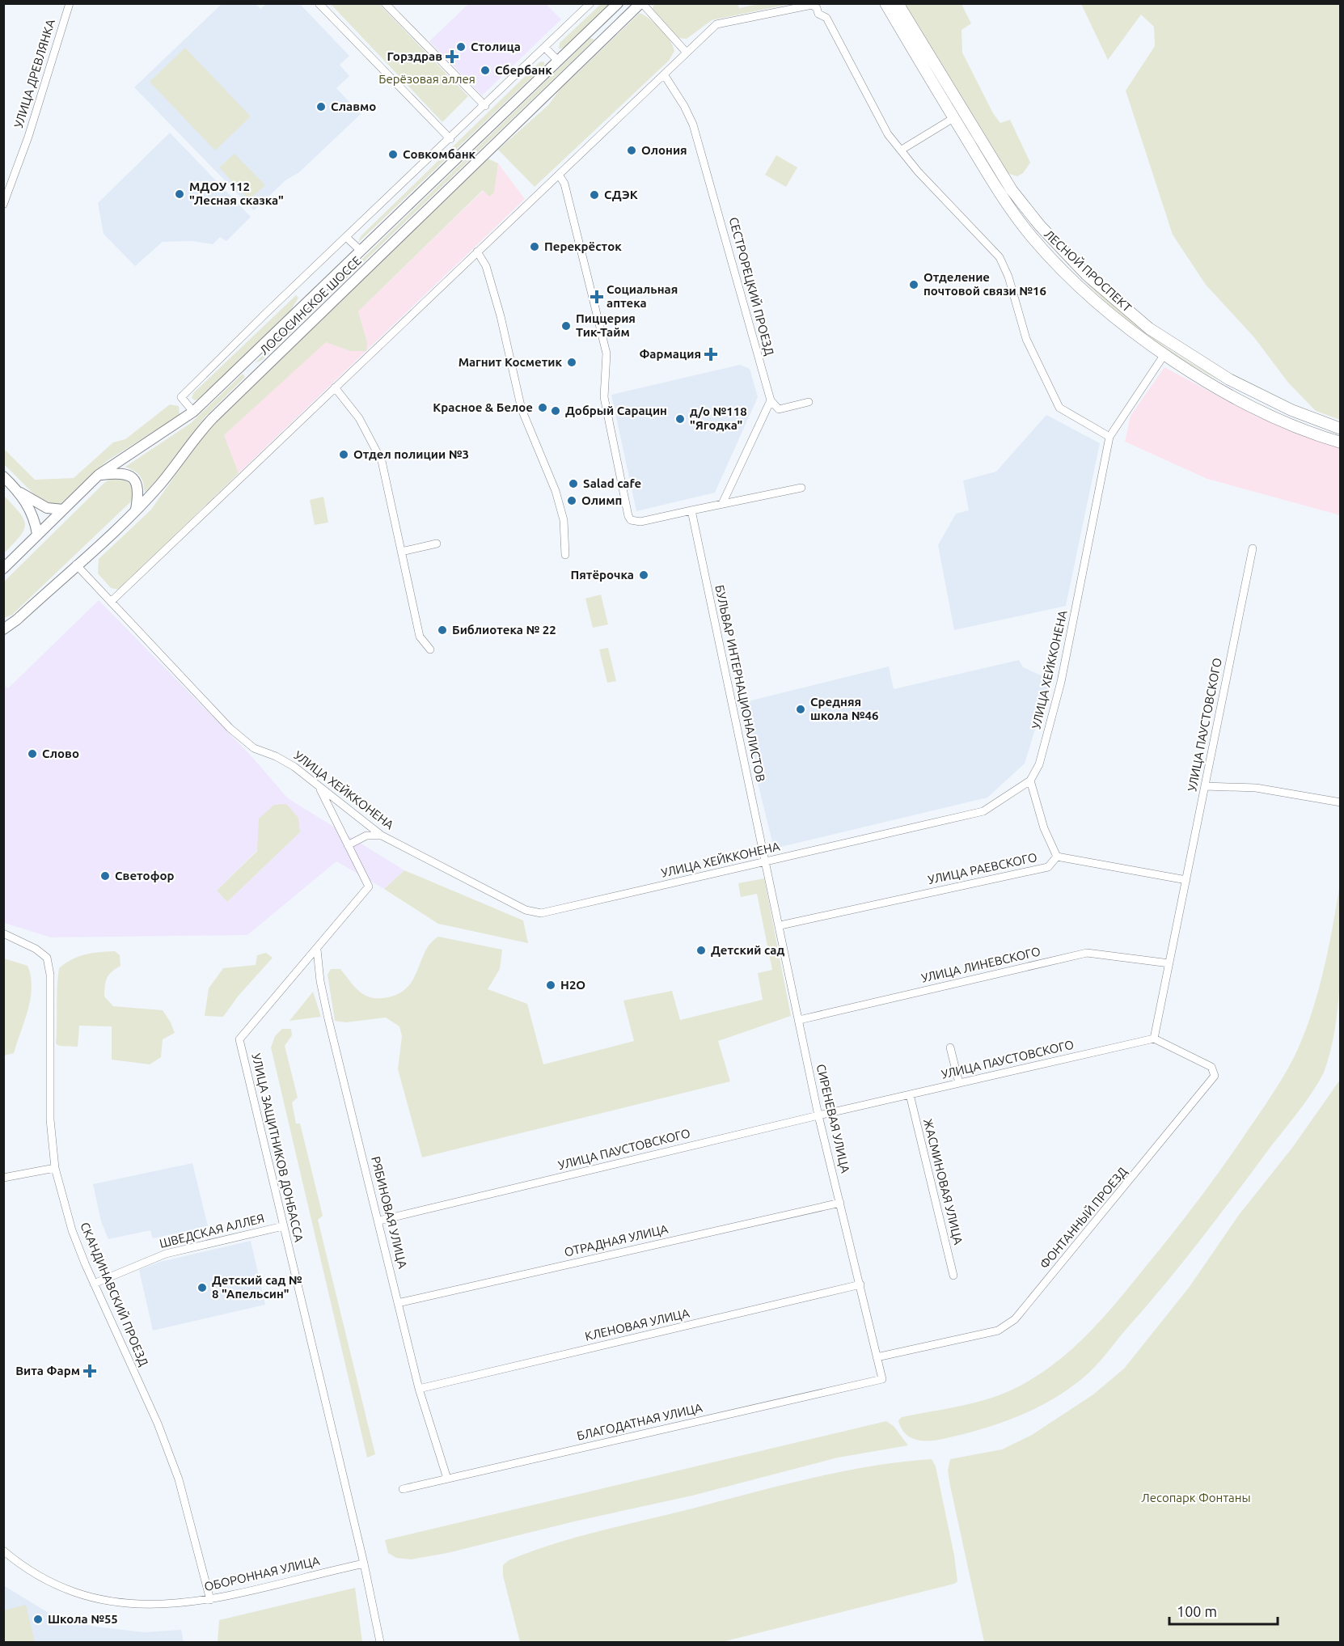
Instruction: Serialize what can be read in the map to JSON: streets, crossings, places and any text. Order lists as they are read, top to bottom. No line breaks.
{"streets":{"main road":["ЛЕСНОЙ ПРОСПЕКТ"],"street":["УЛИЦА ДРЕВЛЯНКА","СЕСТРОРЕЦКИЙ ПРОЕЗД","ЛОСОСИНСКОЕ ШОССЕ","УЛИЦА ХЕЙККОНЕНА","БУЛЬВАР ИНТЕРНАЦИОНАЛИСТОВ","УЛИЦА ПАУСТОВСКОГО","УЛИЦА РАЕВСКОГО","УЛИЦА ЛИНЕВСКОГО","СИРЕНЕВАЯ УЛИЦА","УЛИЦА ЗАЩИТНИКОВ ДОНБАССА","ЖАСМИНОВАЯ УЛИЦА","РЯБИНОВАЯ УЛИЦА","ФОНТАННЫЙ ПРОЕЗД","ШВЕДСКАЯ АЛЛЕЯ","ОТРАДНАЯ УЛИЦА","СКАНДИНАВСКИЙ ПРОЕЗД","КЛЕНОВАЯ УЛИЦА","БЛАГОДАТНАЯ УЛИЦА","ОБОРОННАЯ УЛИЦА"]},"crossings":[["ЛЕСНОЙ ПРОСПЕКТ","УЛИЦА ХЕЙККОНЕНА"],["ЛОСОСИНСКОЕ ШОССЕ","УЛИЦА ХЕЙККОНЕНА"],["УЛИЦА ХЕЙККОНЕНА","БУЛЬВАР ИНТЕРНАЦИОНАЛИСТОВ"],["УЛИЦА ХЕЙККОНЕНА","СИРЕНЕВАЯ УЛИЦА"],["УЛИЦА ХЕЙККОНЕНА","УЛИЦА ЗАЩИТНИКОВ ДОНБАССА"],["БУЛЬВАР ИНТЕРНАЦИОНАЛИСТОВ","СИРЕНЕВАЯ УЛИЦА"],["УЛИЦА ПАУСТОВСКОГО","УЛИЦА ЛИНЕВСКОГО"],["УЛИЦА ПАУСТОВСКОГО","СИРЕНЕВАЯ УЛИЦА"],["УЛИЦА ПАУСТОВСКОГО","ЖАСМИНОВАЯ УЛИЦА"],["УЛИЦА ПАУСТОВСКОГО","РЯБИНОВАЯ УЛИЦА"],["УЛИЦА ПАУСТОВСКОГО","ФОНТАННЫЙ ПРОЕЗД"],["УЛИЦА РАЕВСКОГО","СИРЕНЕВАЯ УЛИЦА"],["УЛИЦА ЛИНЕВСКОГО","СИРЕНЕВАЯ УЛИЦА"],["СИРЕНЕВАЯ УЛИЦА","ФОНТАННЫЙ ПРОЕЗД"],["СИРЕНЕВАЯ УЛИЦА","ОТРАДНАЯ УЛИЦА"],["СИРЕНЕВАЯ УЛИЦА","КЛЕНОВАЯ УЛИЦА"],["СИРЕНЕВАЯ УЛИЦА","БЛАГОДАТНАЯ УЛИЦА"],["УЛИЦА ЗАЩИТНИКОВ ДОНБАССА","РЯБИНОВАЯ УЛИЦА"],["УЛИЦА ЗАЩИТНИКОВ ДОНБАССА","ШВЕДСКАЯ АЛЛЕЯ"],["УЛИЦА ЗАЩИТНИКОВ ДОНБАССА","ОБОРОННАЯ УЛИЦА"],["РЯБИНОВАЯ УЛИЦА","ОТРАДНАЯ УЛИЦА"],["РЯБИНОВАЯ УЛИЦА","КЛЕНОВАЯ УЛИЦА"],["РЯБИНОВАЯ УЛИЦА","БЛАГОДАТНАЯ УЛИЦА"],["ШВЕДСКАЯ АЛЛЕЯ","СКАНДИНАВСКИЙ ПРОЕЗД"],["СКАНДИНАВСКИЙ ПРОЕЗД","ОБОРОННАЯ УЛИЦА"]],"parks":["Берёзовая аллея","Лесопарк Фонтаны"],"places":{"other":["Столица","Сбербанк","Славмо","Олония","Совкомбанк","МДОУ 112 \"Лесная сказка\"","СДЭК","Перекрёсток","Отделение почтовой связи №16","Пиццерия Тик-Тайм","Магнит Косметик","Красное & Белое","Добрый Сарацин","д/о №118 \"Ягодка\"","Отдел полиции №3","Salad cafe","Олимп","Пятёрочка","Библиотека № 22","Средняя школа №46","Слово","Светофор","Детский сад","H2O","Детский сад № 8 \"Апельсин\"","Школа №55"],"health":["Горздрав","Социальная аптека","Фармация","Вита Фарм"]},"scale_bar":"100 m"}
